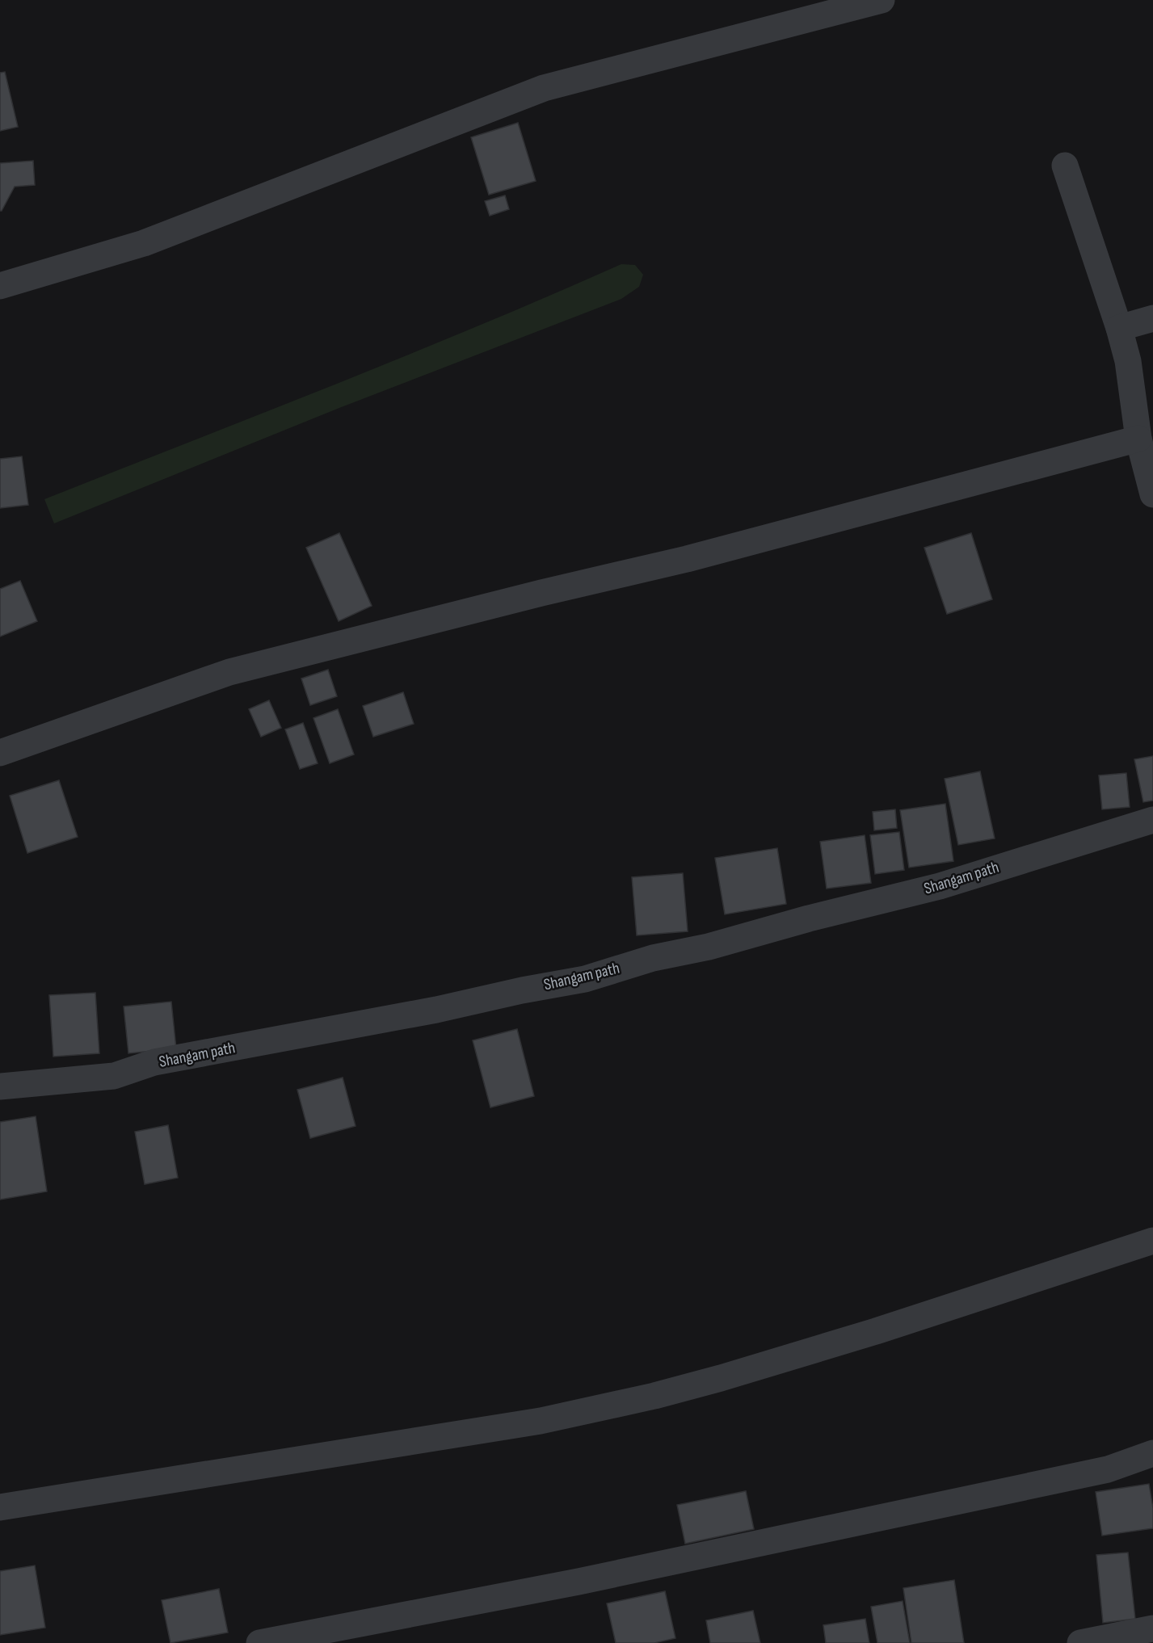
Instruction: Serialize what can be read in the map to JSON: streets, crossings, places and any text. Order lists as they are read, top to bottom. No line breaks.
{"streets":{"street":["Shangam path"]}}
